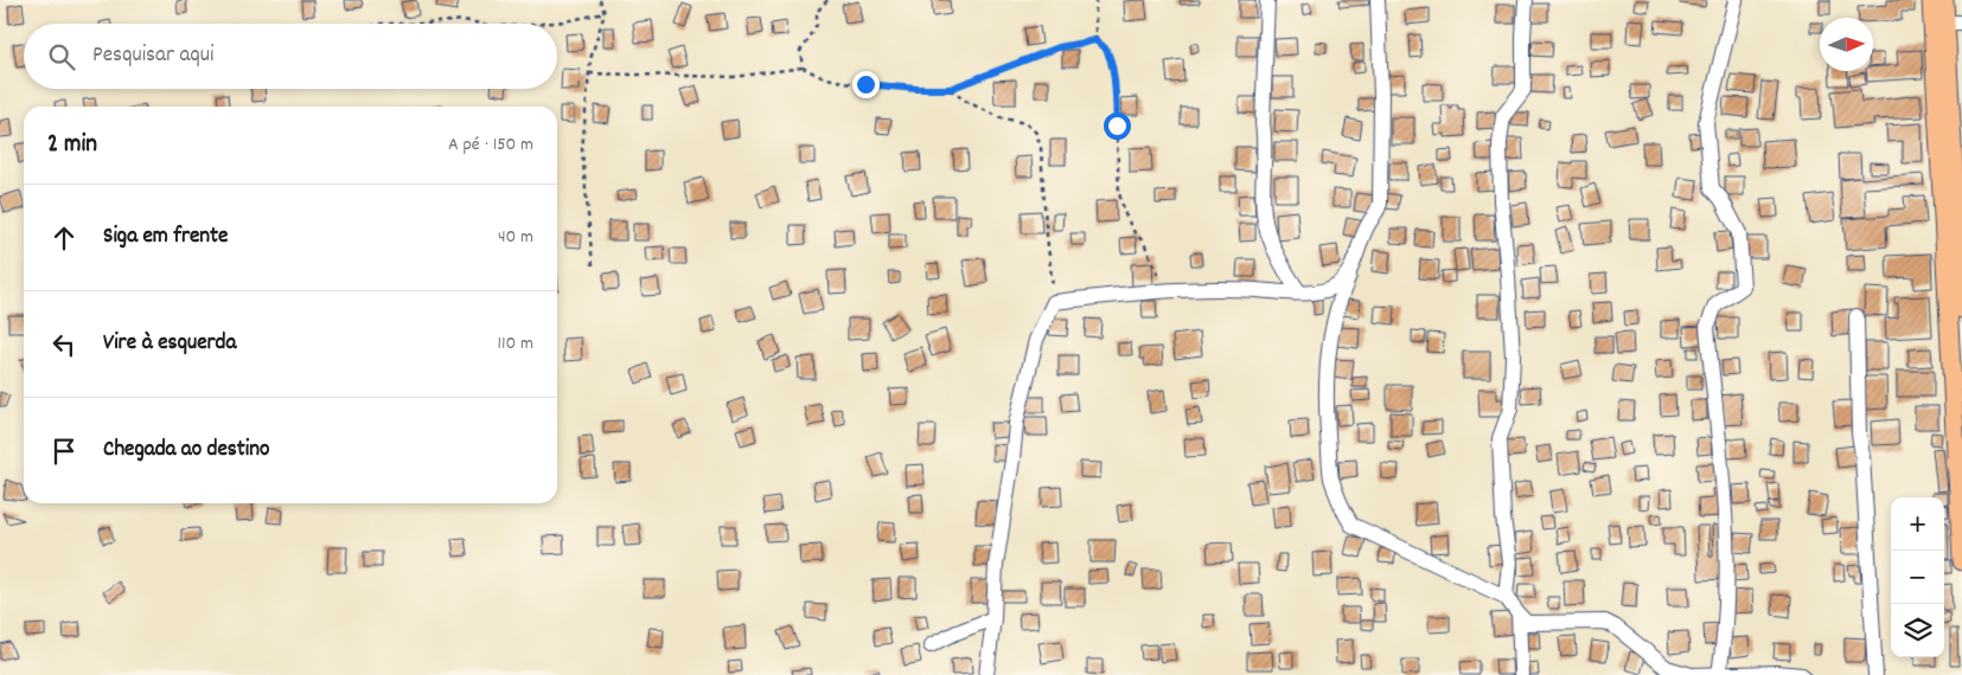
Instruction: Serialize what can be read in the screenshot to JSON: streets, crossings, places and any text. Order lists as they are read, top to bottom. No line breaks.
{"north":"right","page":{"search":"Pesquisar aqui","heading":["2 min","A pé · 150 m"],"list":[["Siga em frente","40 m"],["Vire à esquerda","110 m"],"Chegada ao destino"],"map_buttons":["+","−"]}}
